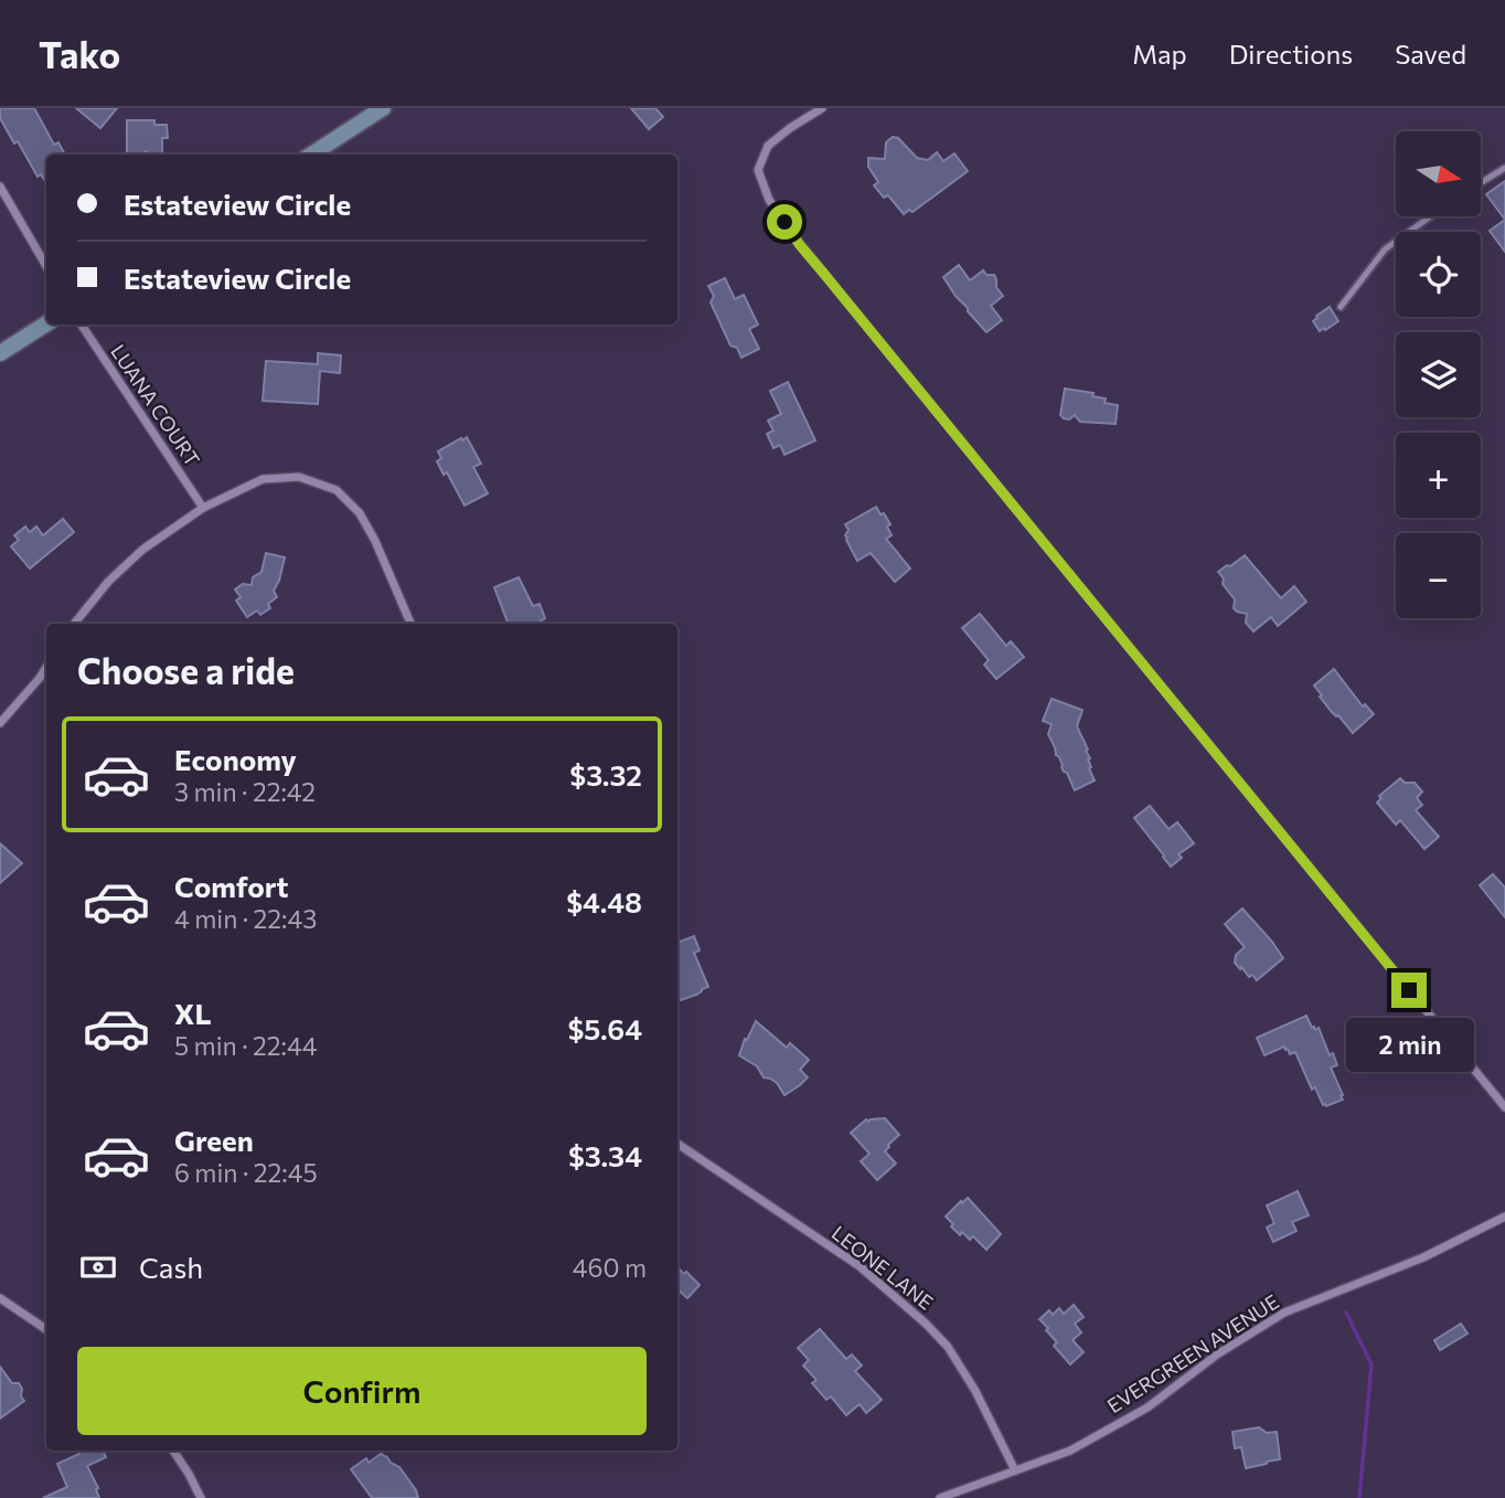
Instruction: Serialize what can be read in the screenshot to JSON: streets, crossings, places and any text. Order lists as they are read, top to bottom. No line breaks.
{"streets":{"street":["LUANA COURT","LEONE LANE","EVERGREEN AVENUE"]},"crossings":[["LEONE LANE","EVERGREEN AVENUE"]],"north":"right","page":{"header":"Tako","nav":["Map","Directions","Saved"],"map_buttons":["+","−"],"banner":["Estateview Circle","Estateview Circle"],"heading":"Choose a ride","list":[{"name":"Economy","note":"3 min · 22:42","value":"$3.32"},{"name":"Comfort","note":"4 min · 22:43","value":"$4.48"},{"name":"XL","note":"5 min · 22:44","value":"$5.64"},{"name":"Green","note":"6 min · 22:45","value":"$3.34"}],"bubble":"2 min","pay":["Cash","460 m"],"buttons":"Confirm"}}
